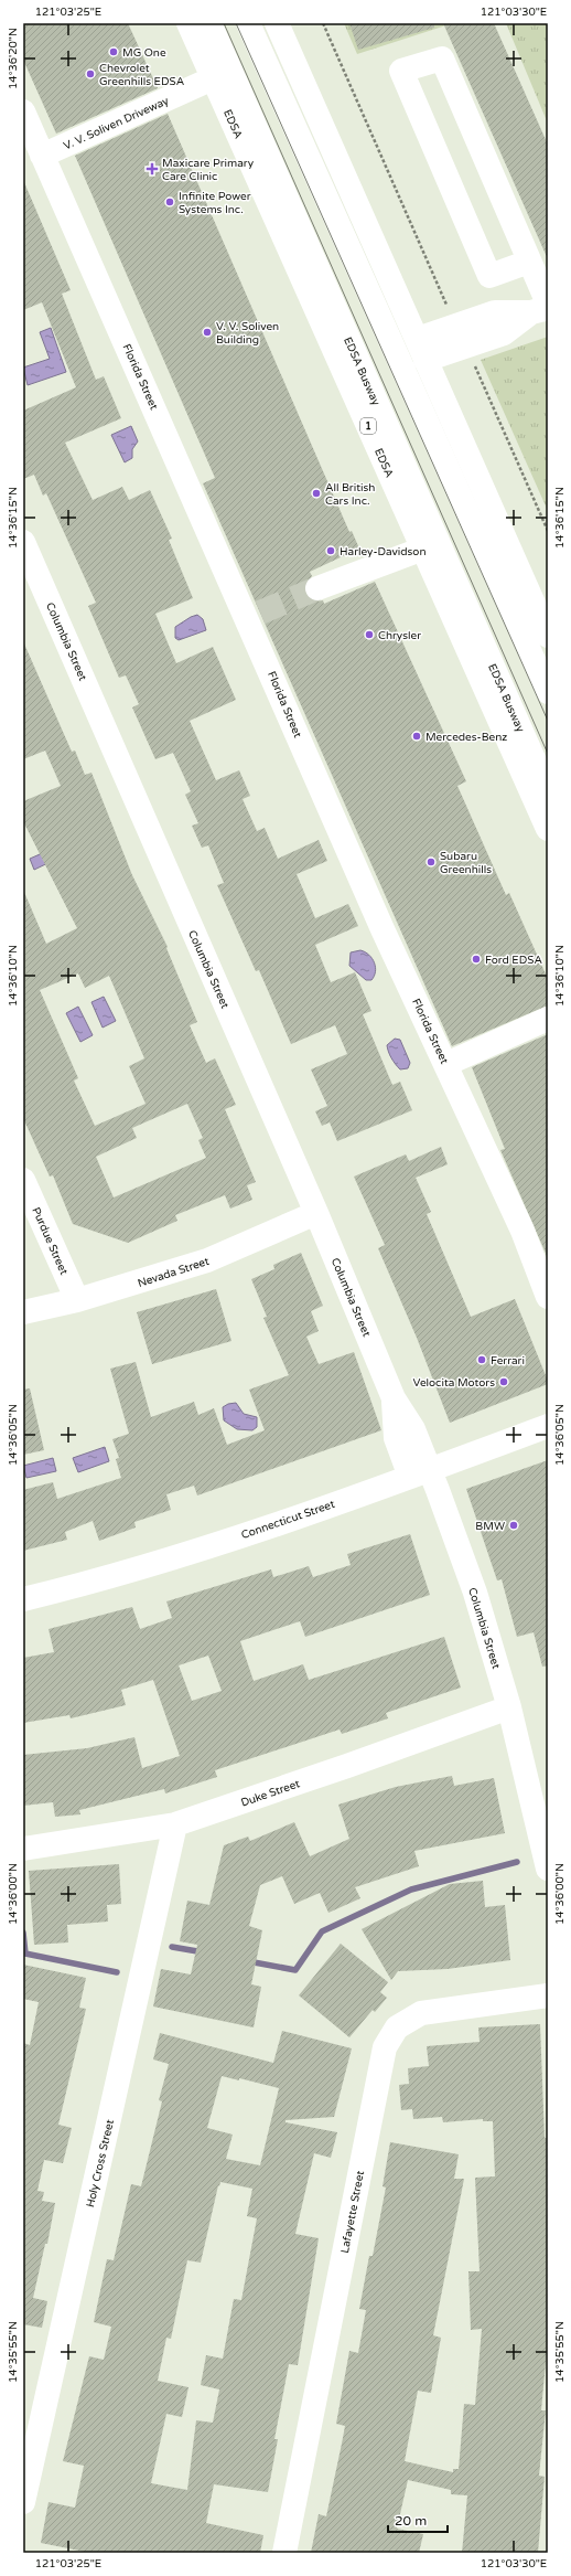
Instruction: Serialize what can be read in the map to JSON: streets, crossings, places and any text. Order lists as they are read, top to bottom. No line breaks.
{"streets":{"main road":["V. V. Soliven Driveway","EDSA","EDSA Busway","Florida Street","1","Columbia Street","Purdue Street","Nevada Street","Connecticut Street","Duke Street","Holy Cross Street","Lafayette Street"]},"crossings":[["V. V. Soliven Driveway","EDSA"],["V. V. Soliven Driveway","Florida Street"],["Columbia Street","Nevada Street"],["Columbia Street","Connecticut Street"],["Columbia Street","Duke Street"],["Purdue Street","Nevada Street"],["Duke Street","Holy Cross Street"]],"places":{"other":["MG One","Chevrolet Greenhills EDSA","Infinite Power Systems Inc.","V. V. Soliven Building","All British Cars Inc.","Harley-Davidson","Chrysler","Mercedes-Benz","Subaru Greenhills","Ford EDSA","Ferrari","Velocita Motors","BMW"],"health":["Maxicare Primary Care Clinic"]},"scale_bar":"20 m","coordinates":["121°03'25\"E","121°03'30\"E","14°36'20\"N","14°36'15\"N","14°36'10\"N","14°36'05\"N","14°36'00\"N","14°35'55\"N"]}
